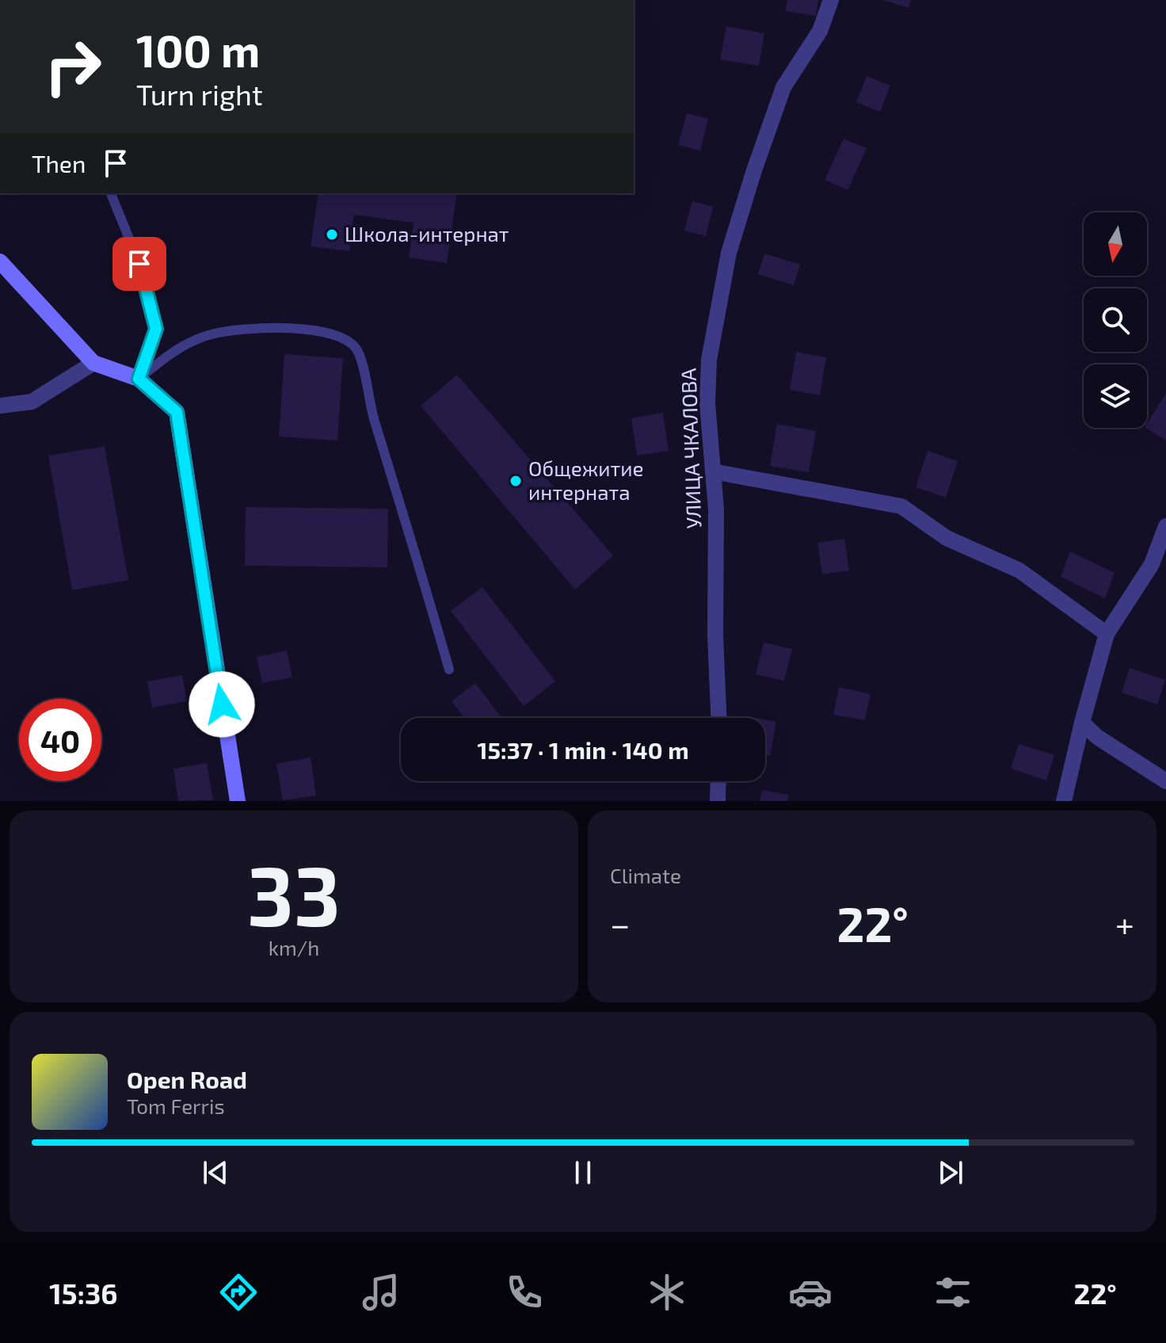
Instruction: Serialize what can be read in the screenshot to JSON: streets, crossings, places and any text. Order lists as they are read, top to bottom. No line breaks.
{"streets":{"street":["УЛИЦА ЧКАЛОВА"]},"places":["Школа-интернат","Общежитие интерната"],"north":"bottom","page":{"turn":["100 m","Turn right"],"then":"Then","limit":"40","trip":"15:37 · 1 min · 140 m","tile":[["33","km/h"],"Climate"],"heat":["−","22°","+"],"song":["Open Road","Tom Ferris"],"tabs":["15:36","22°"]}}
